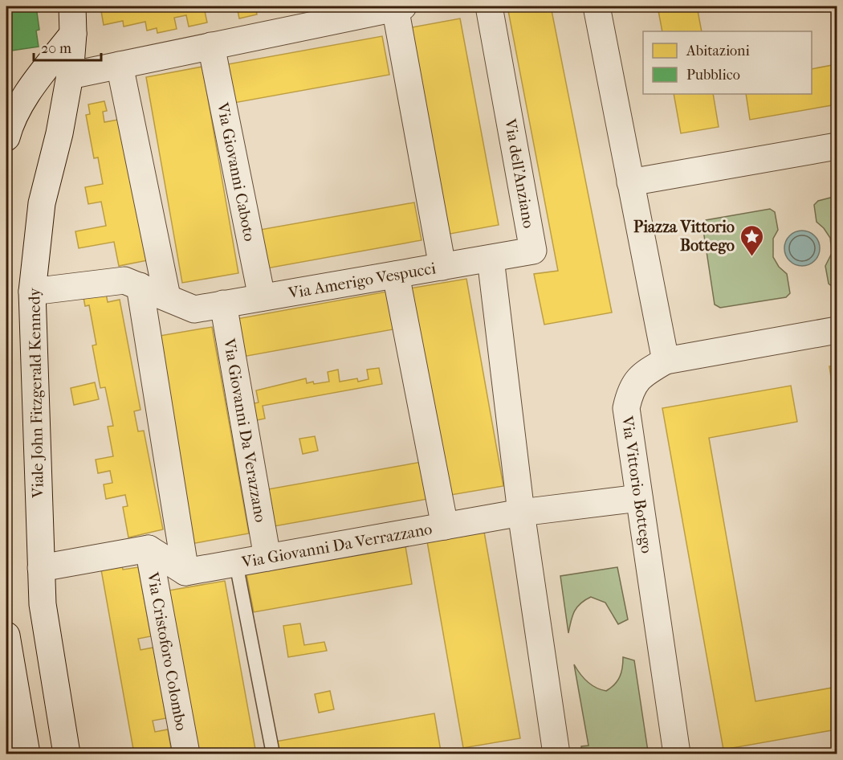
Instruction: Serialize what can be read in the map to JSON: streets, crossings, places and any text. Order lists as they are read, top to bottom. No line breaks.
{"streets":{"street":["Via Giovanni Caboto","Via dell'Anziano","Via Amerigo Vespucci","Viale John Fitzgerald Kennedy","Via Giovanni Da Verazzano","Via Vittorio Bottego","Via Giovanni Da Verrazzano","Via Cristoforo Colombo"]},"crossings":[["Via Giovanni Caboto","Via Amerigo Vespucci"],["Via dell'Anziano","Via Amerigo Vespucci"],["Via Amerigo Vespucci","Viale John Fitzgerald Kennedy"],["Via Amerigo Vespucci","Via Giovanni Da Verazzano"],["Via Giovanni Da Verazzano","Via Giovanni Da Verrazzano"],["Via Vittorio Bottego","Via Giovanni Da Verrazzano"]],"places":{"place":["Piazza Vittorio Bottego"]},"legend":["Abitazioni","Pubblico"],"scale_bar":"20 m"}
